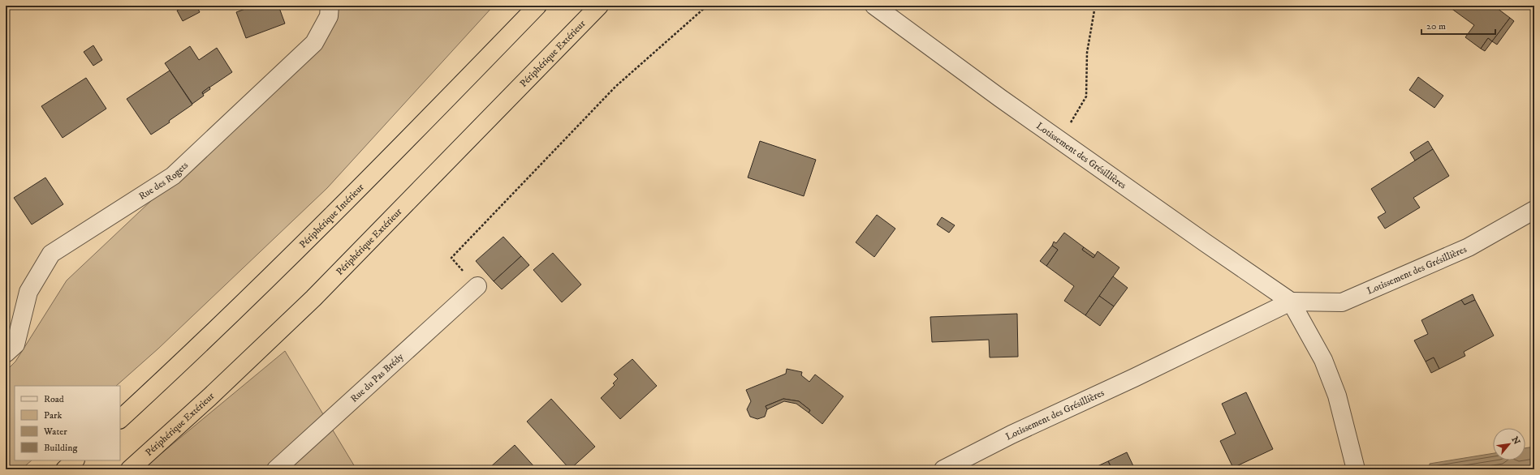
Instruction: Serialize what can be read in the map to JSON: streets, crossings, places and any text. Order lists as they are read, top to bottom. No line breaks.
{"streets":{"highway":["Périphérique Extérieur","Périphérique Intérieur"],"street":["Lotissement des Grésillières","Rue des Rogets","Rue du Pas Brédy"]},"legend":["Road","Park","Water","Building"],"scale_bar":"20 m","north":"top right"}
